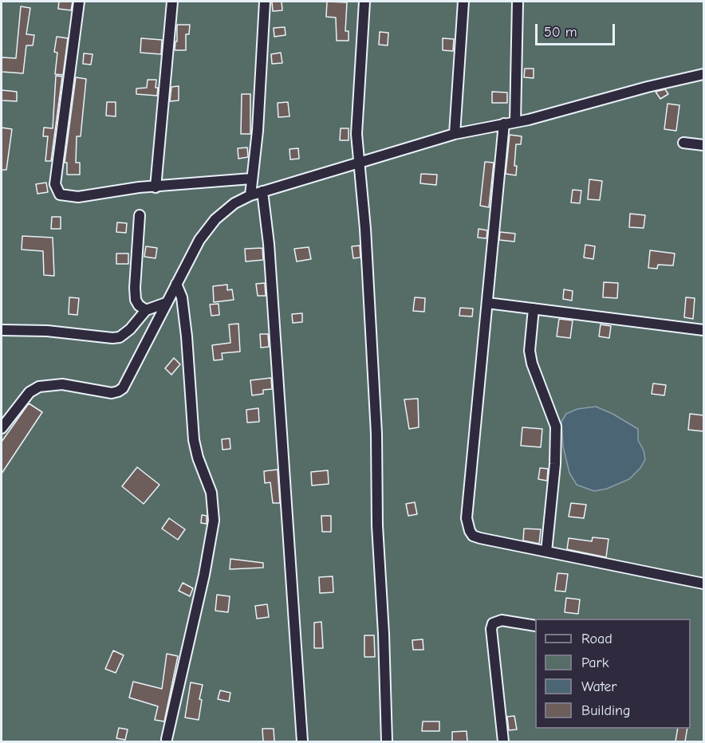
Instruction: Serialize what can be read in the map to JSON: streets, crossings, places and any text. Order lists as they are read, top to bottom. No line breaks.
{"legend":["Road","Park","Water","Building"],"scale_bar":"50 m"}
